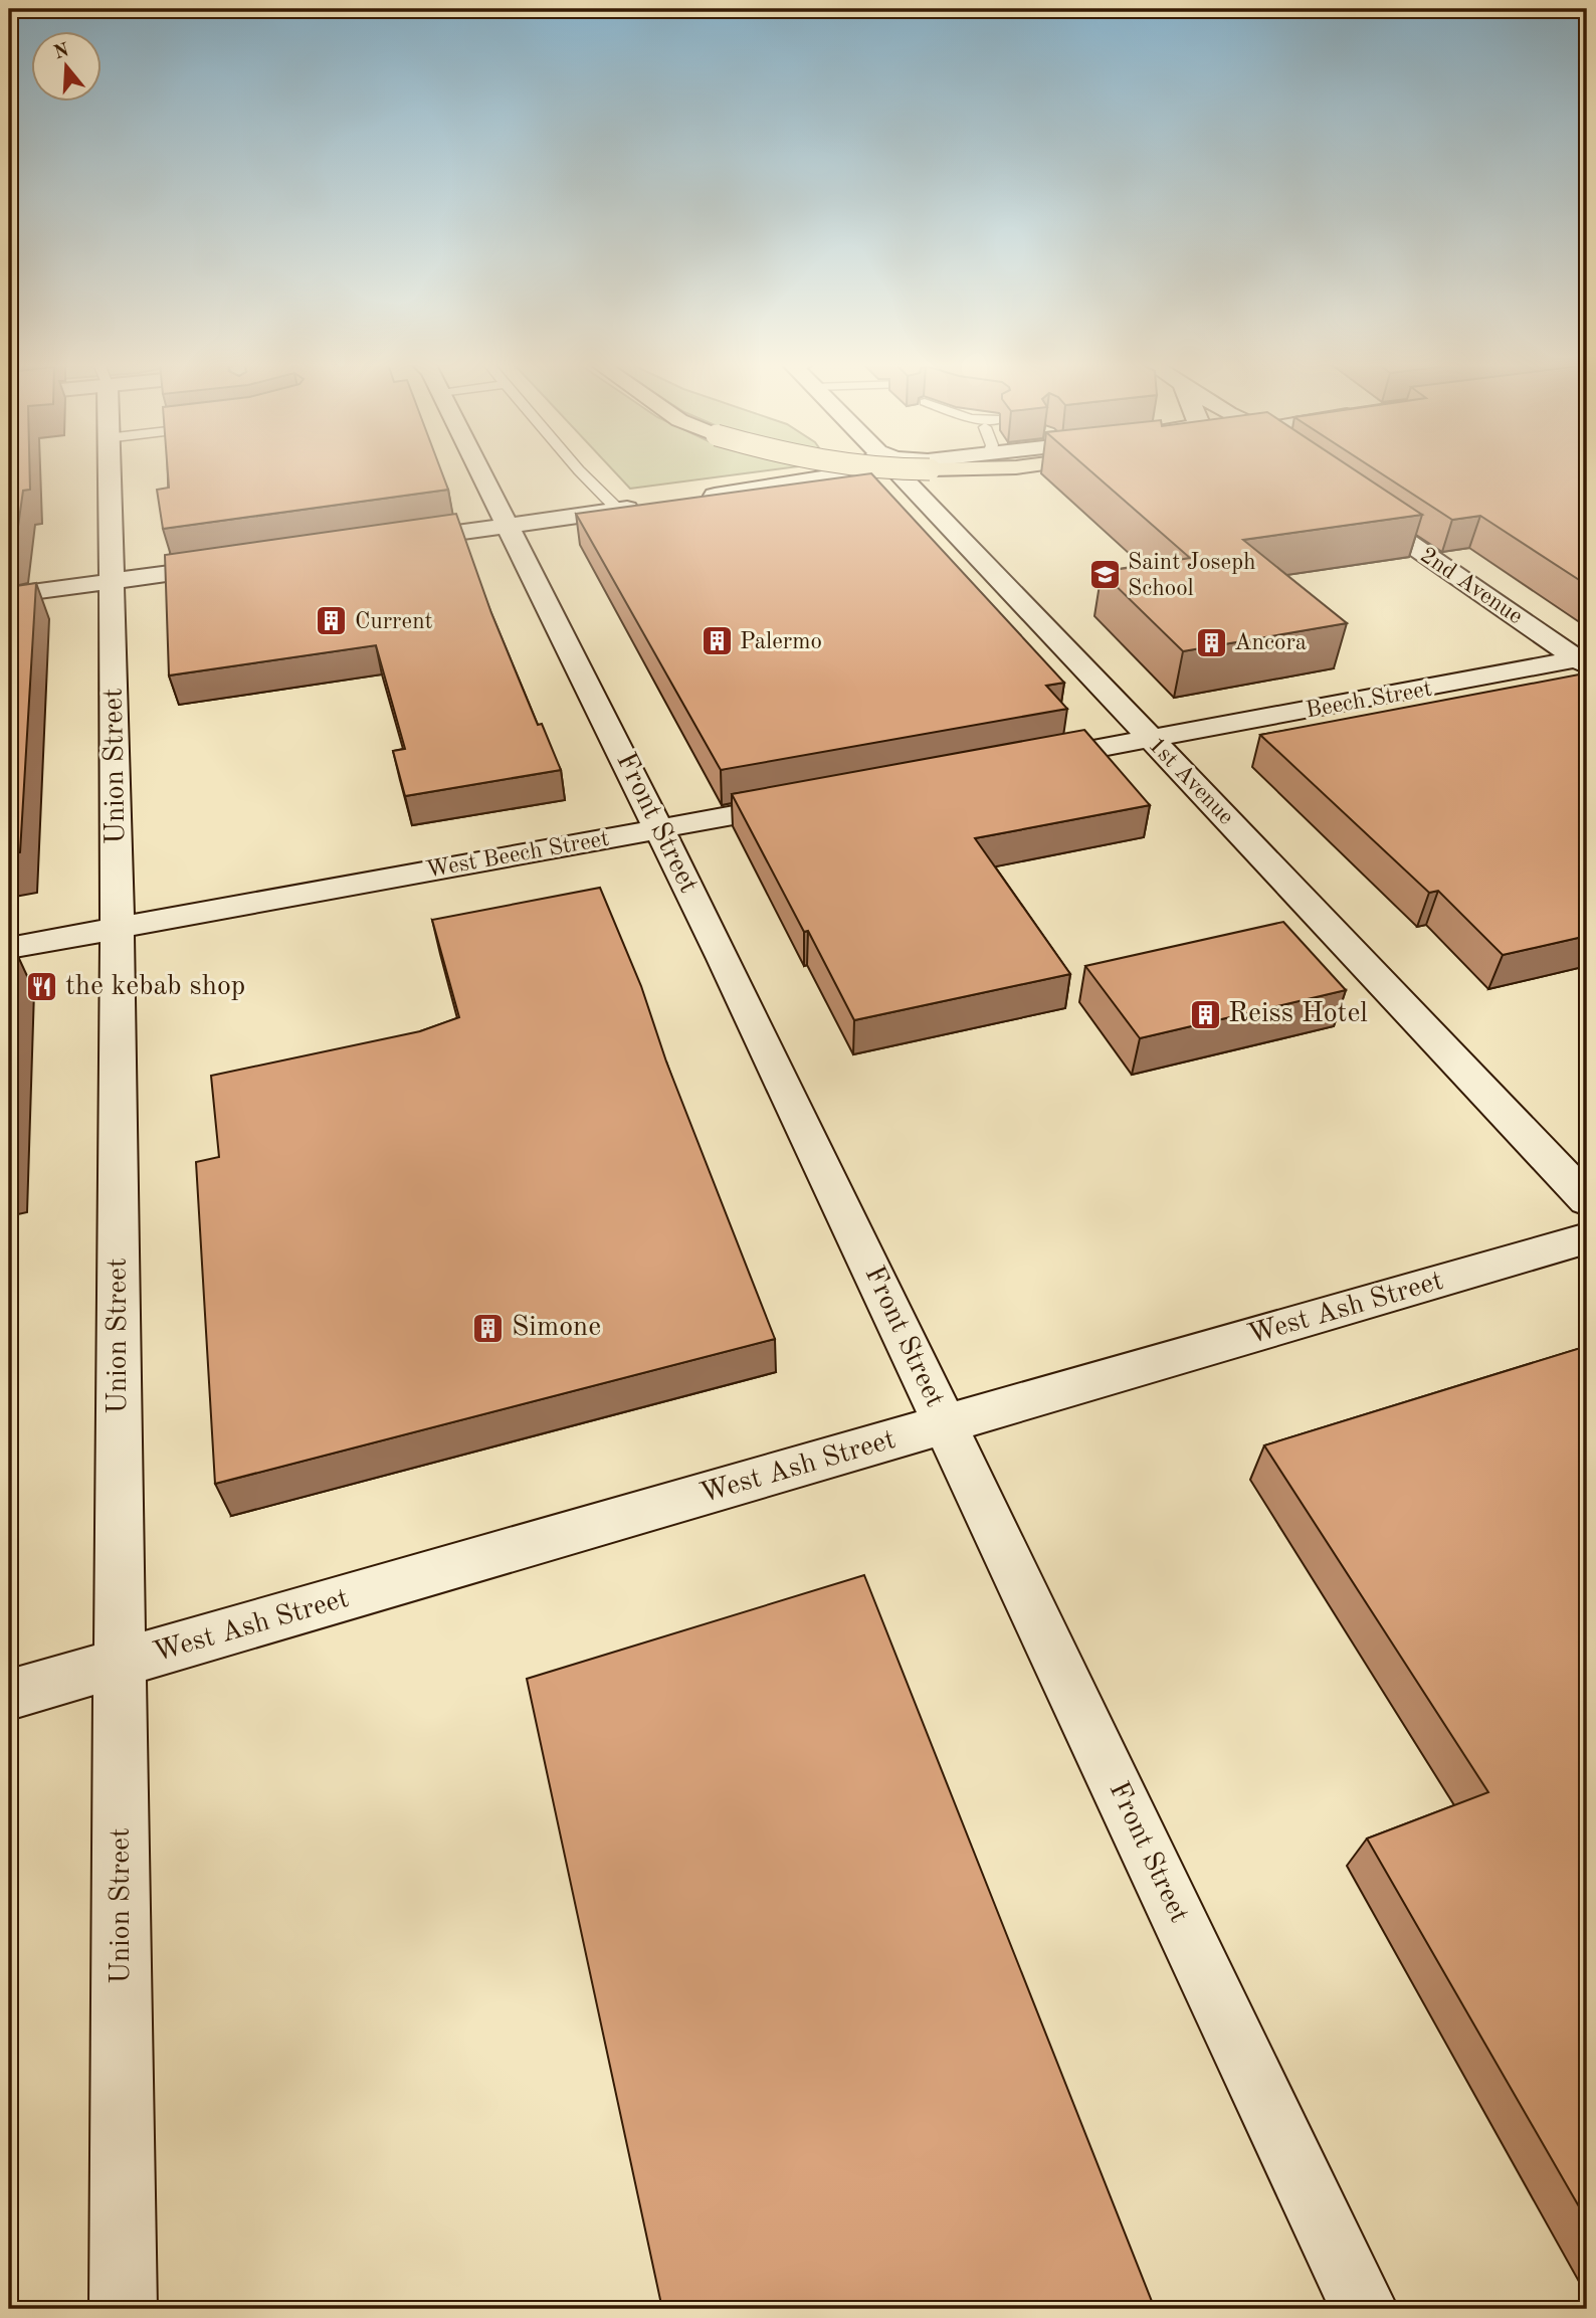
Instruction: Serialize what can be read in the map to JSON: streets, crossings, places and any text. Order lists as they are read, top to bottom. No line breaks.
{"streets":{"main road":["2nd Avenue","Beech Street","Union Street","1st Avenue","Front Street","West Beech Street","West Ash Street"]},"crossings":[["2nd Avenue","Beech Street"],["Beech Street","1st Avenue"],["Union Street","West Beech Street"],["Union Street","West Ash Street"],["Front Street","West Beech Street"],["Front Street","West Ash Street"]],"places":{"school or university":["Saint Joseph School"],"building":["Current","Palermo","Ancora","Reiss Hotel","Simone"],"restaurant":["the kebab shop"]},"north":"top"}
